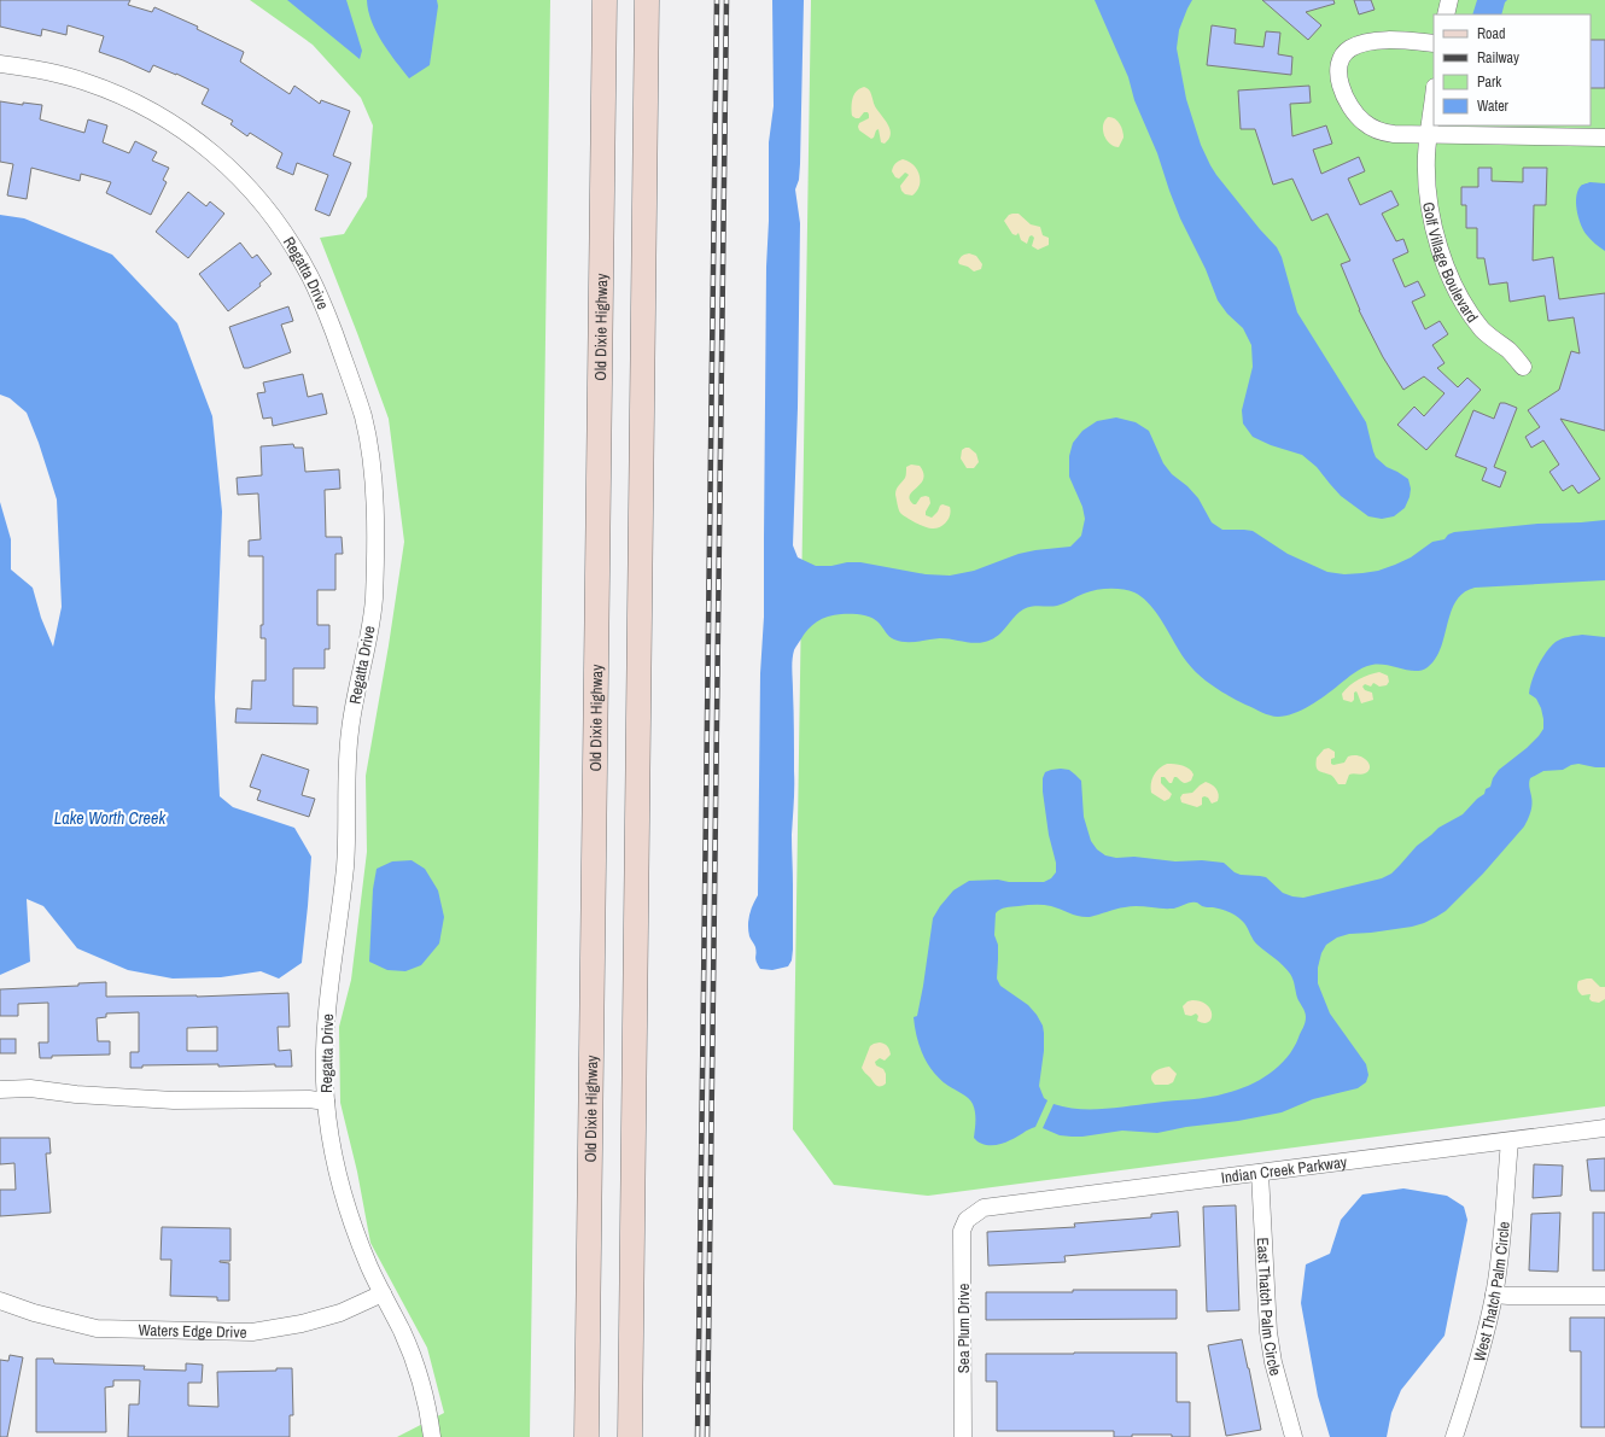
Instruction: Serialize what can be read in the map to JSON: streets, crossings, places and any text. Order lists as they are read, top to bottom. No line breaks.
{"streets":{"main road":["Old Dixie Highway"],"street":["Golf Village Boulevard","Regatta Drive","Indian Creek Parkway","West Thatch Palm Circle","East Thatch Palm Circle","Sea Plum Drive","Waters Edge Drive"]},"crossings":[["Regatta Drive","Waters Edge Drive"],["Indian Creek Parkway","West Thatch Palm Circle"],["Indian Creek Parkway","East Thatch Palm Circle"],["Indian Creek Parkway","Sea Plum Drive"]],"water":["Lake Worth Creek"],"legend":["Road","Railway","Park","Water"]}
